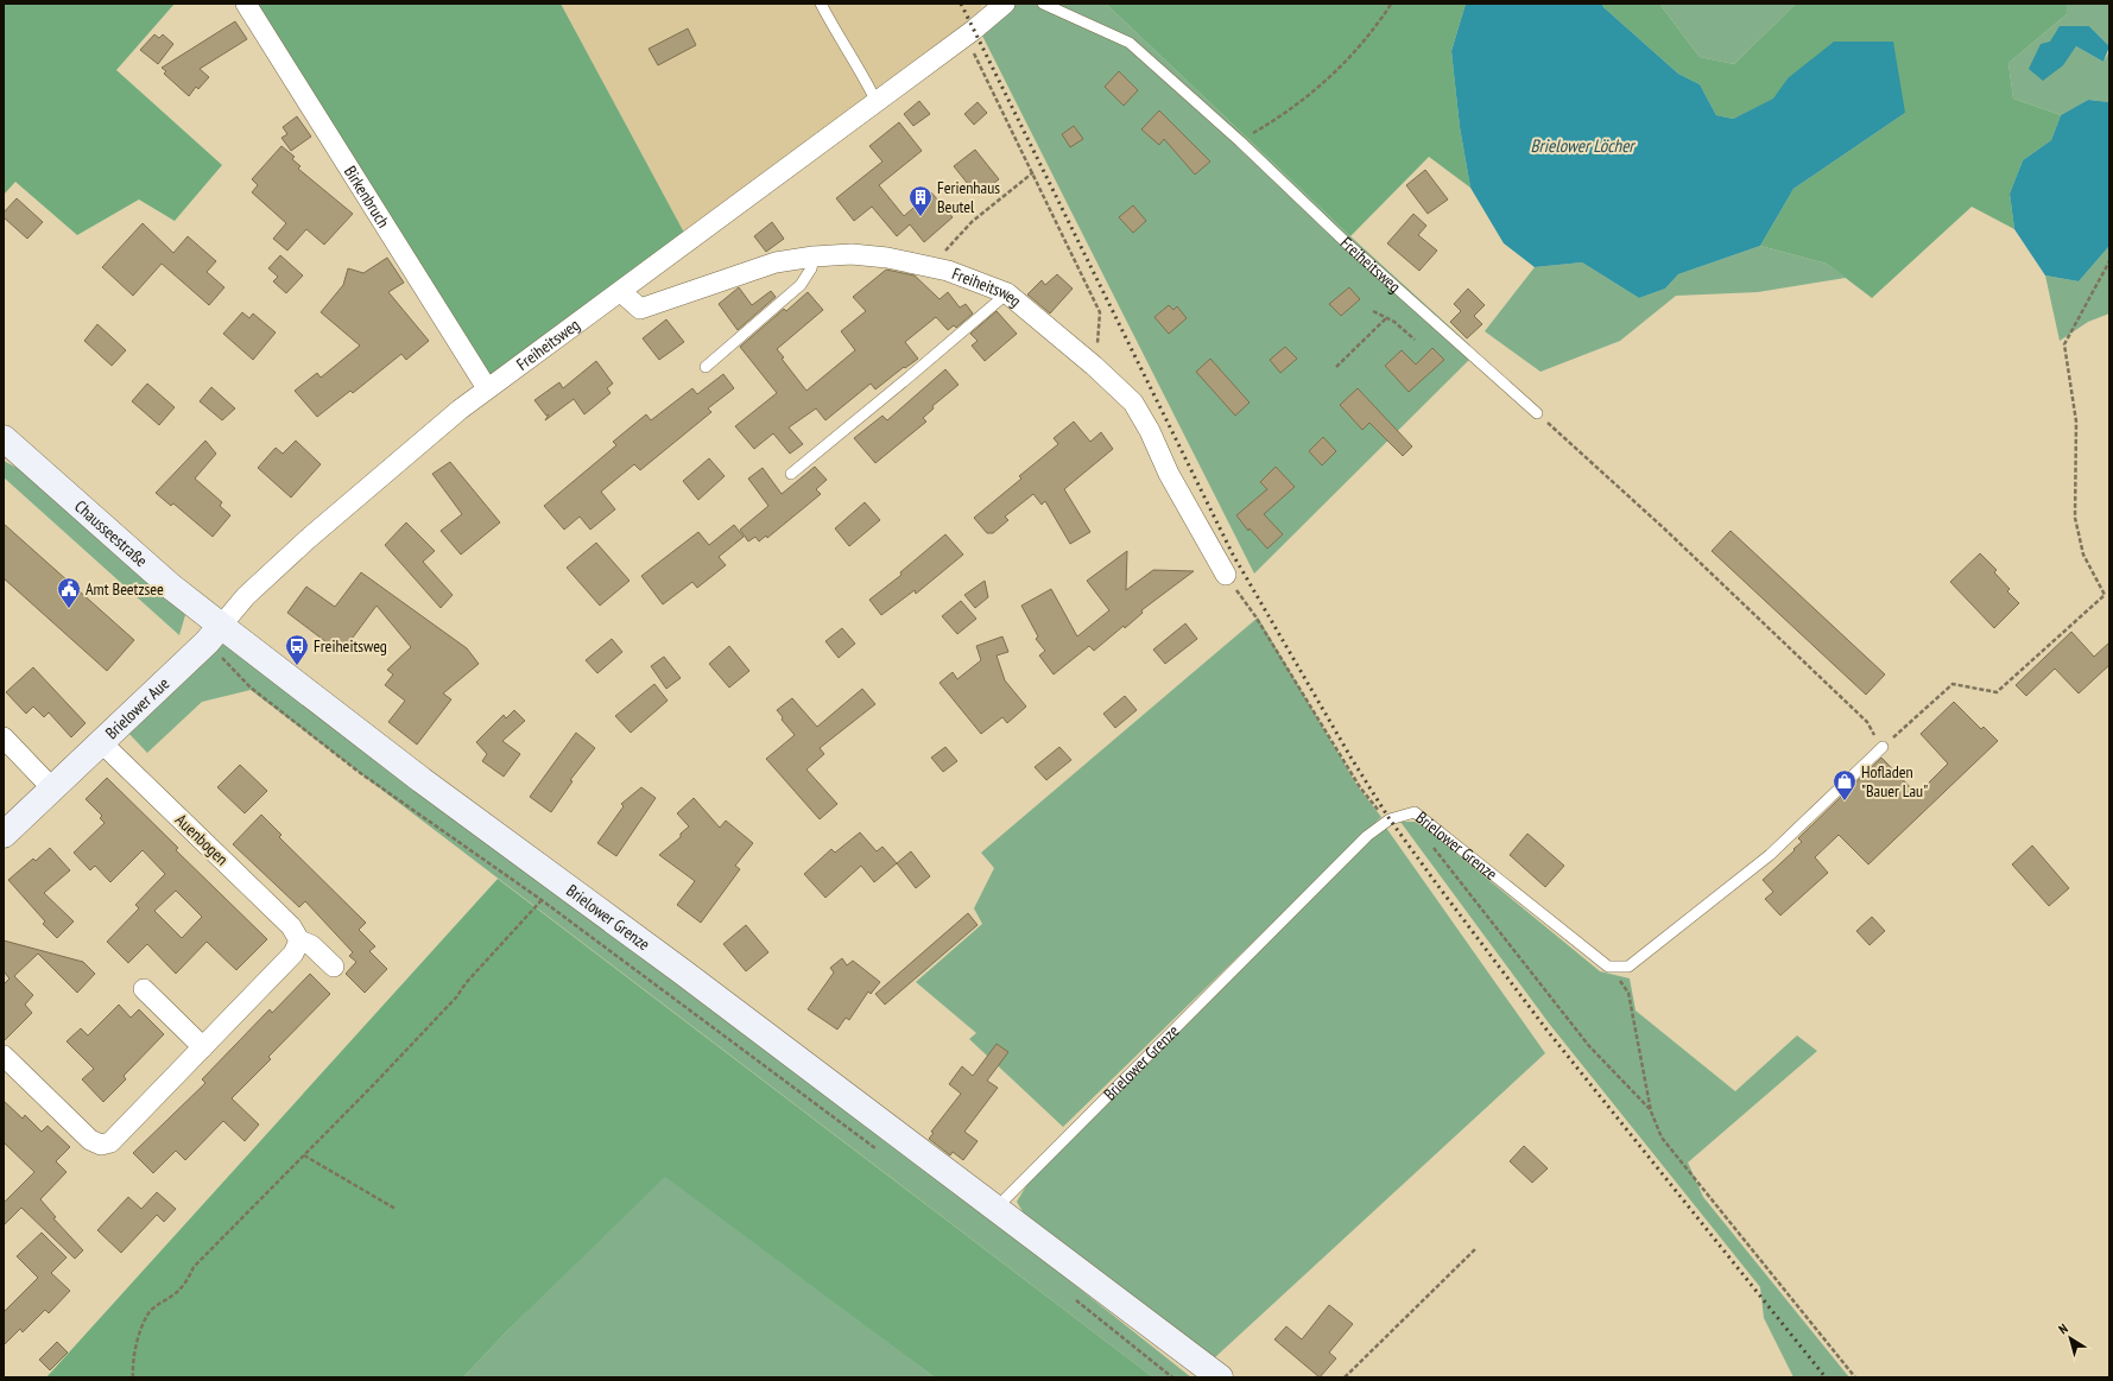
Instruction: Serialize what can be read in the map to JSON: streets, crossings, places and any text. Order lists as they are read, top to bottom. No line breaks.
{"streets":{"main road":["Chausseestraße","Brielower Aue","Brielower Grenze"],"street":["Birkenbruch","Freiheitsweg","Auenbogen"]},"crossings":[["Birkenbruch","Freiheitsweg"],["Freiheitsweg","Chausseestraße"],["Freiheitsweg","Brielower Aue"],["Freiheitsweg","Brielower Grenze"],["Chausseestraße","Brielower Aue"],["Chausseestraße","Brielower Grenze"],["Brielower Aue","Auenbogen"],["Brielower Aue","Brielower Grenze"]],"water":["Brielower Löcher"],"places":{"building":["Ferienhaus Beutel"],"public building":["Amt Beetzsee"],"bus stop":["Freiheitsweg"],"shop":["Hofladen \"Bauer Lau\""]},"north":"top left"}
